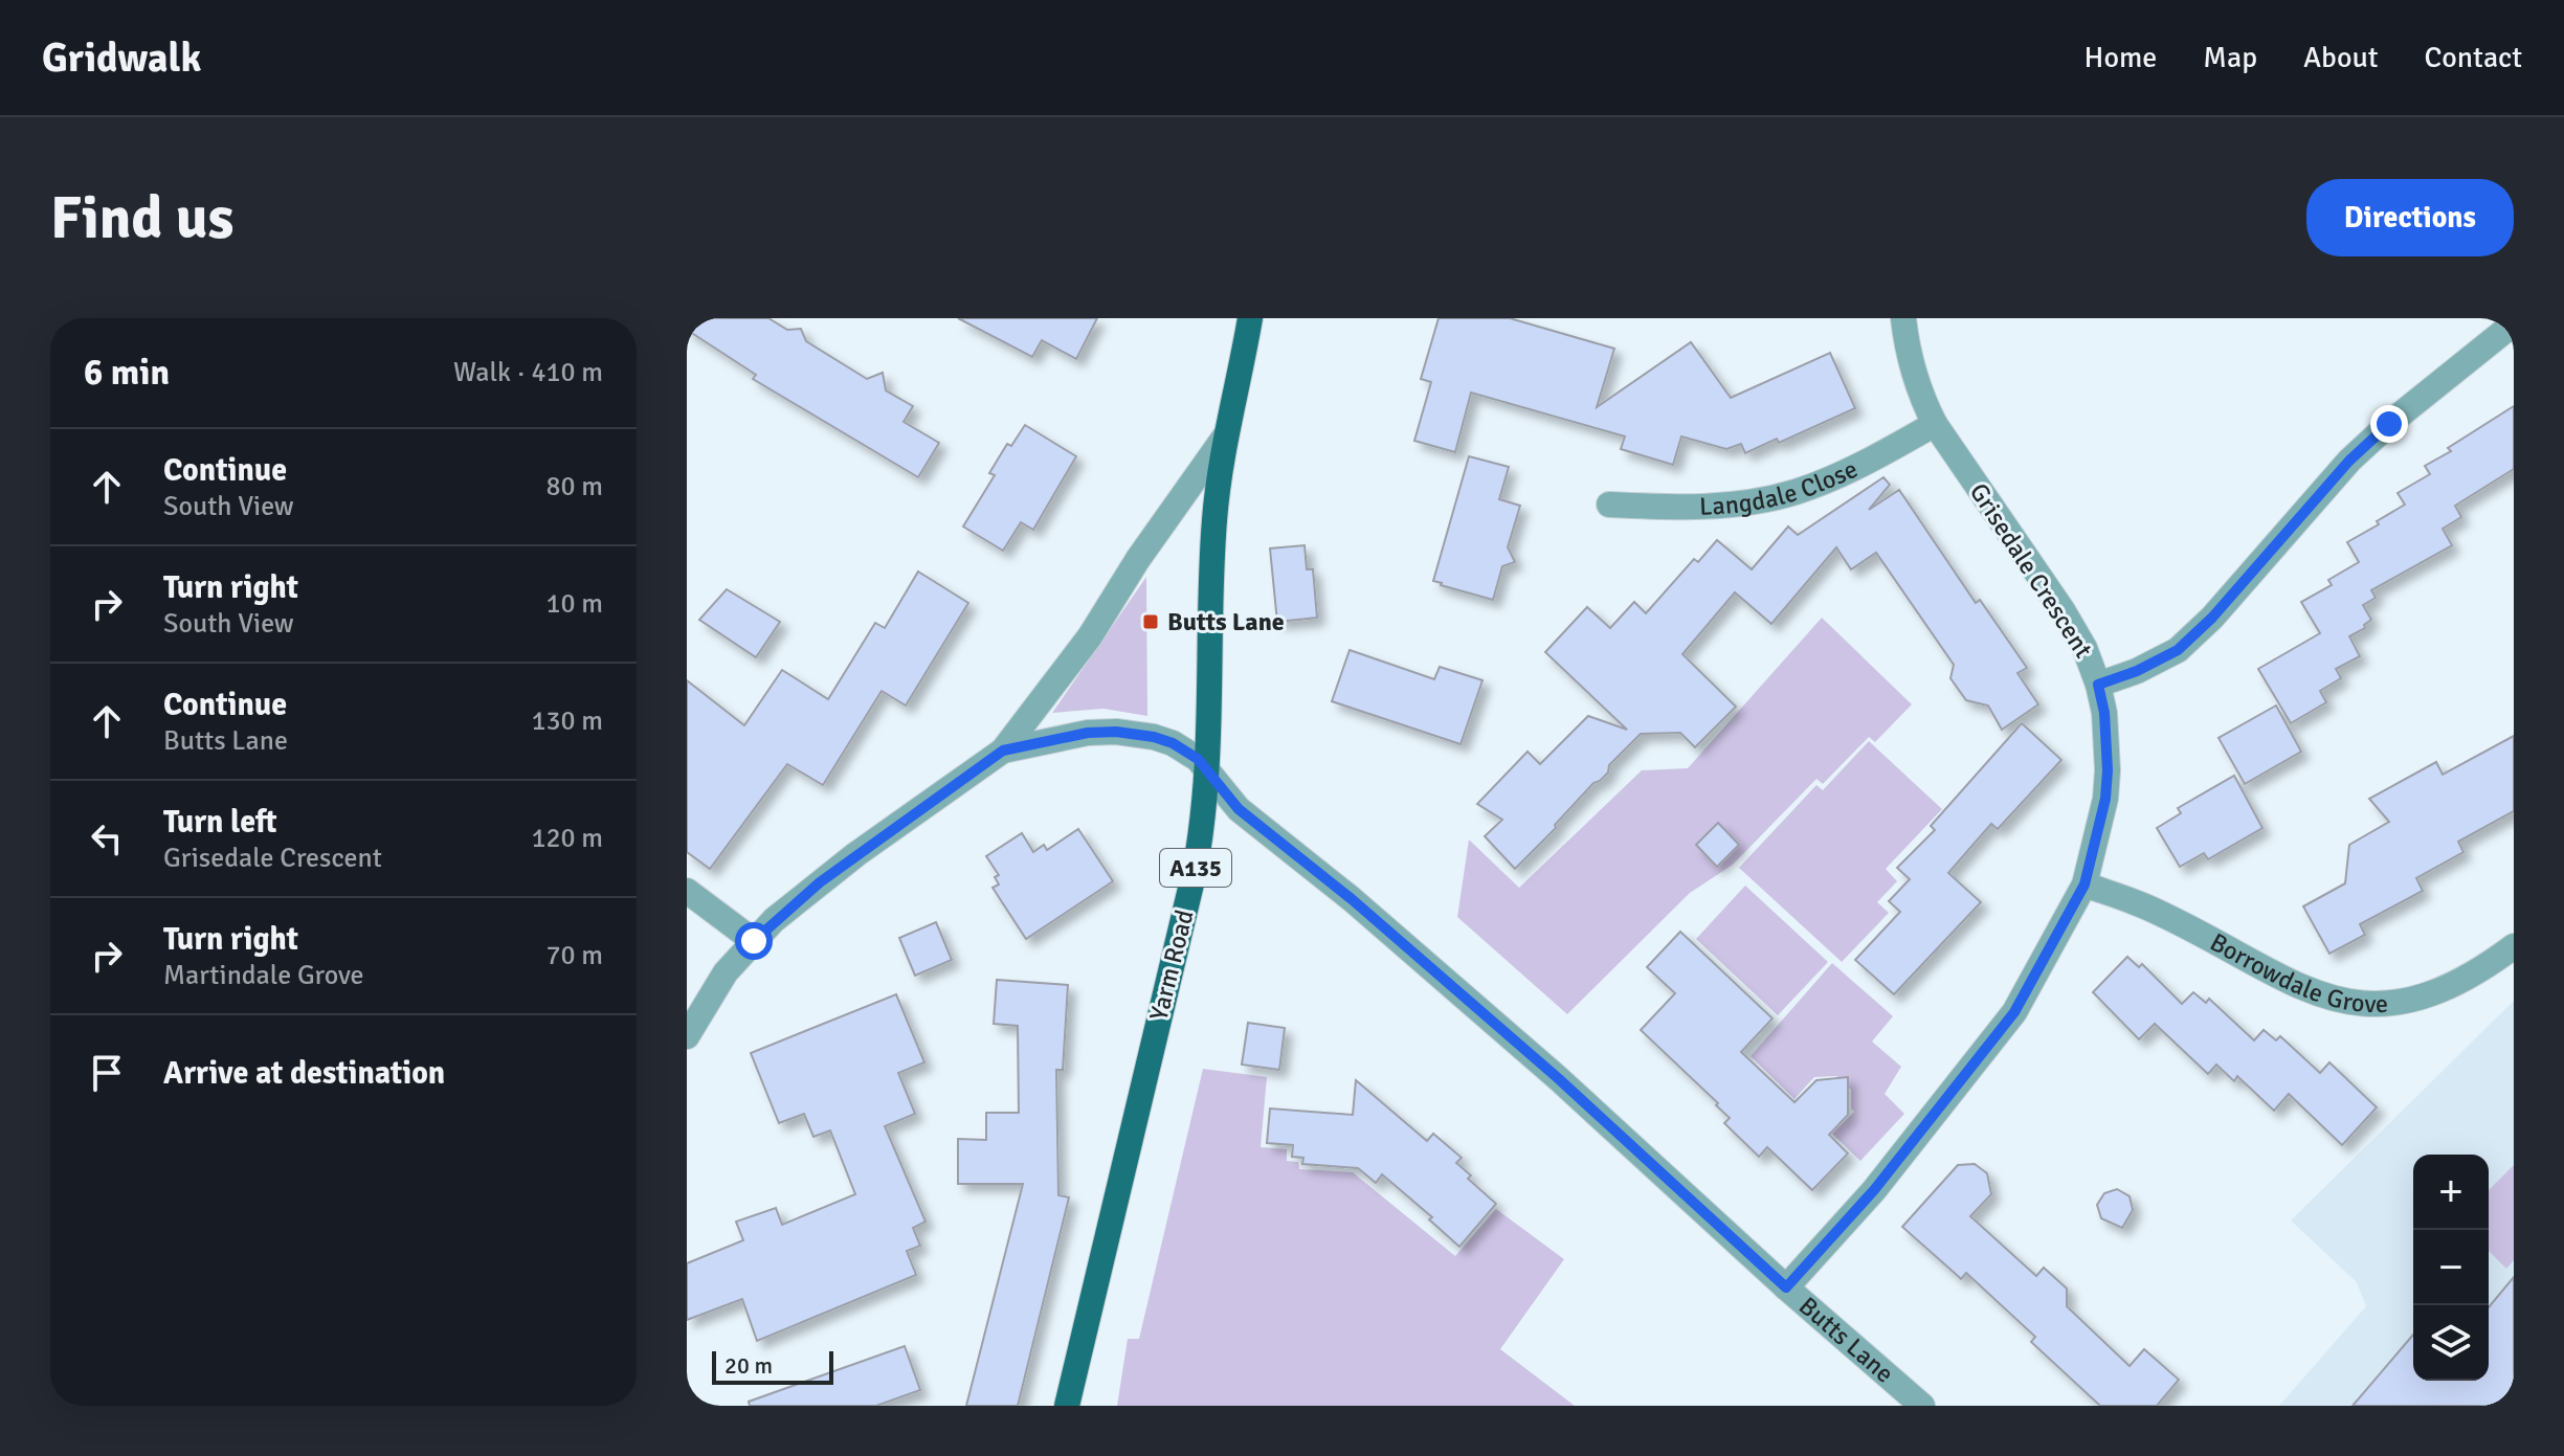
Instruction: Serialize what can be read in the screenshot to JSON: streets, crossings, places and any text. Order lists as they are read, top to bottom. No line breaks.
{"streets":{"main road":["A135","Yarm Road"],"street":["Langdale Close","Grisedale Crescent","Borrowdale Grove","Butts Lane"]},"crossings":[["Langdale Close","Grisedale Crescent"],["Grisedale Crescent","Borrowdale Grove"],["Grisedale Crescent","Butts Lane"],["Yarm Road","Butts Lane"]],"places":{"transit":["Butts Lane"]},"scale_bar":"20 m","page":{"header":"Gridwalk","nav":["Home","Map","About","Contact"],"buttons":"Directions","title":"Find us","heading":["6 min","Walk · 410 m"],"list":[["Continue","South View","80 m"],["Turn right","South View","10 m"],["Continue","Butts Lane","130 m"],["Turn left","Grisedale Crescent","120 m"],["Turn right","Martindale Grove","70 m"],"Arrive at destination"],"map_buttons":["+","−"],"scale":"20 m"}}
